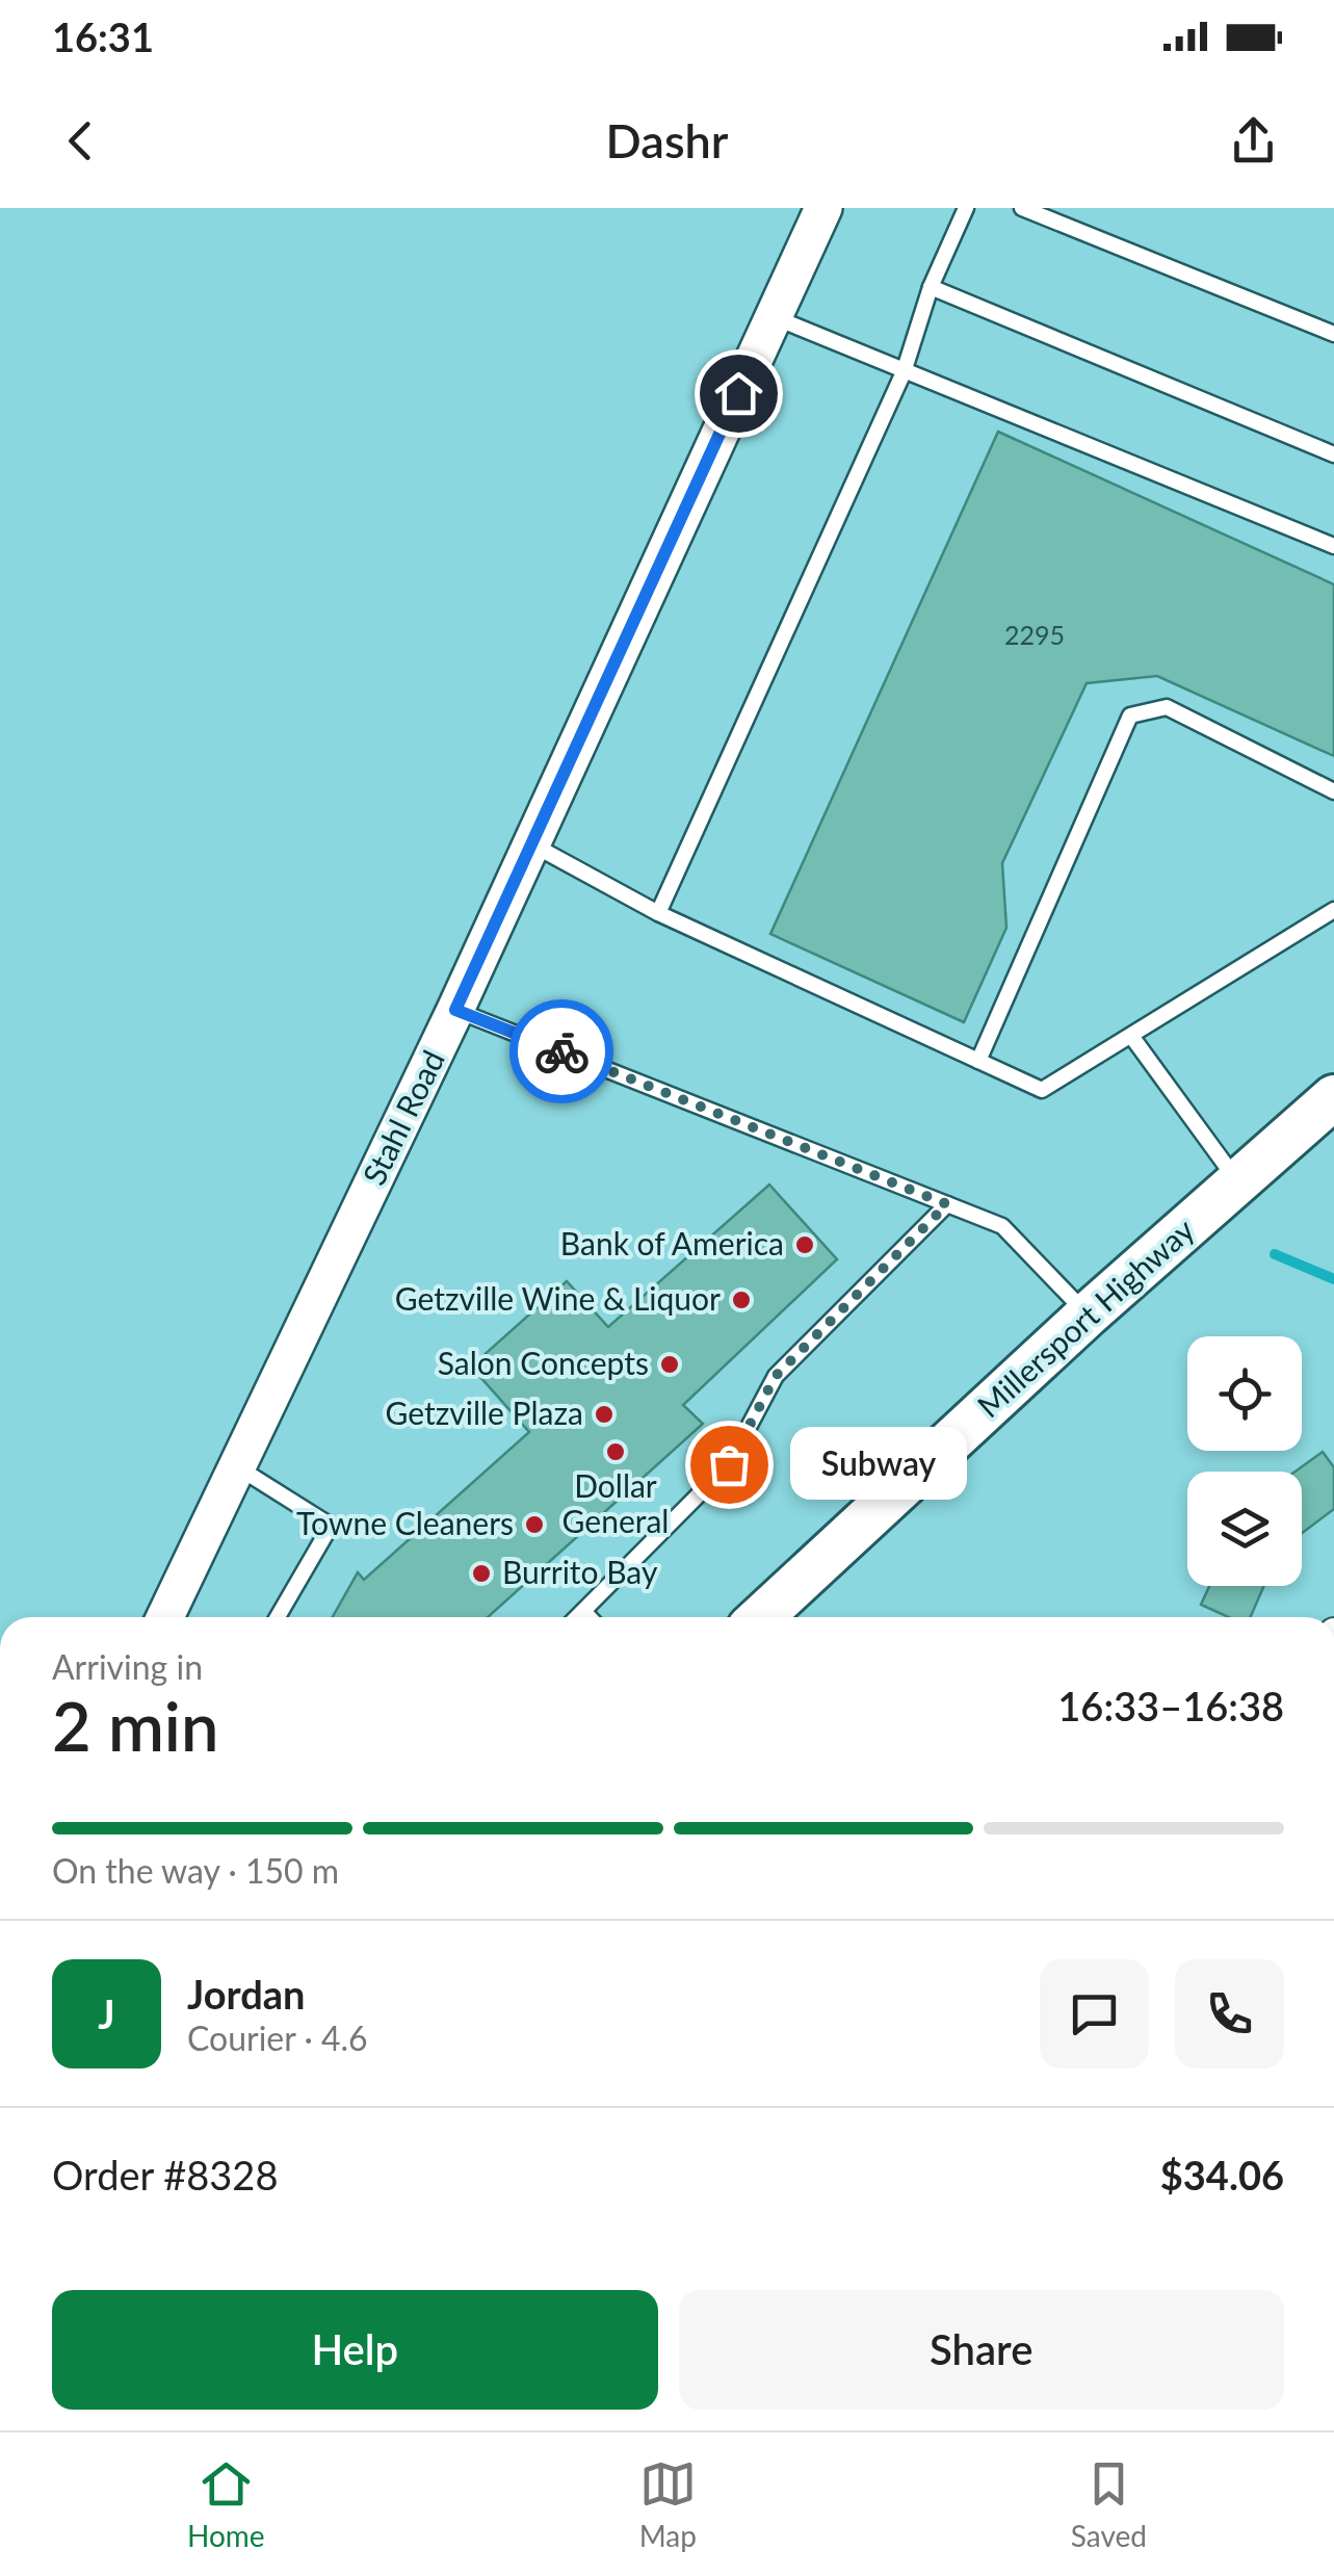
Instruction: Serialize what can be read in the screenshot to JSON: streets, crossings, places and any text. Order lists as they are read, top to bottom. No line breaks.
{"streets":{"main road":["Millersport Highway"],"street":["Stahl Road"]},"places":["Bank of America","Getzville Wine & Liquor","Salon Concepts","Getzville Plaza","Dollar General","Subway","Towne Cleaners","Burrito Bay"],"house_numbers":["2295"],"page":{"status":"16:31","header":"Dashr","bubble":"Subway","heading":["2 min","Arriving in","16:33–16:38"],"panel":["Jordan","Courier · 4.6","Order #8328","$34.06"],"bar":"On the way · 150 m","round":"J","buttons":["Help","Share"],"tabs":["Home","Map","Saved"]}}
